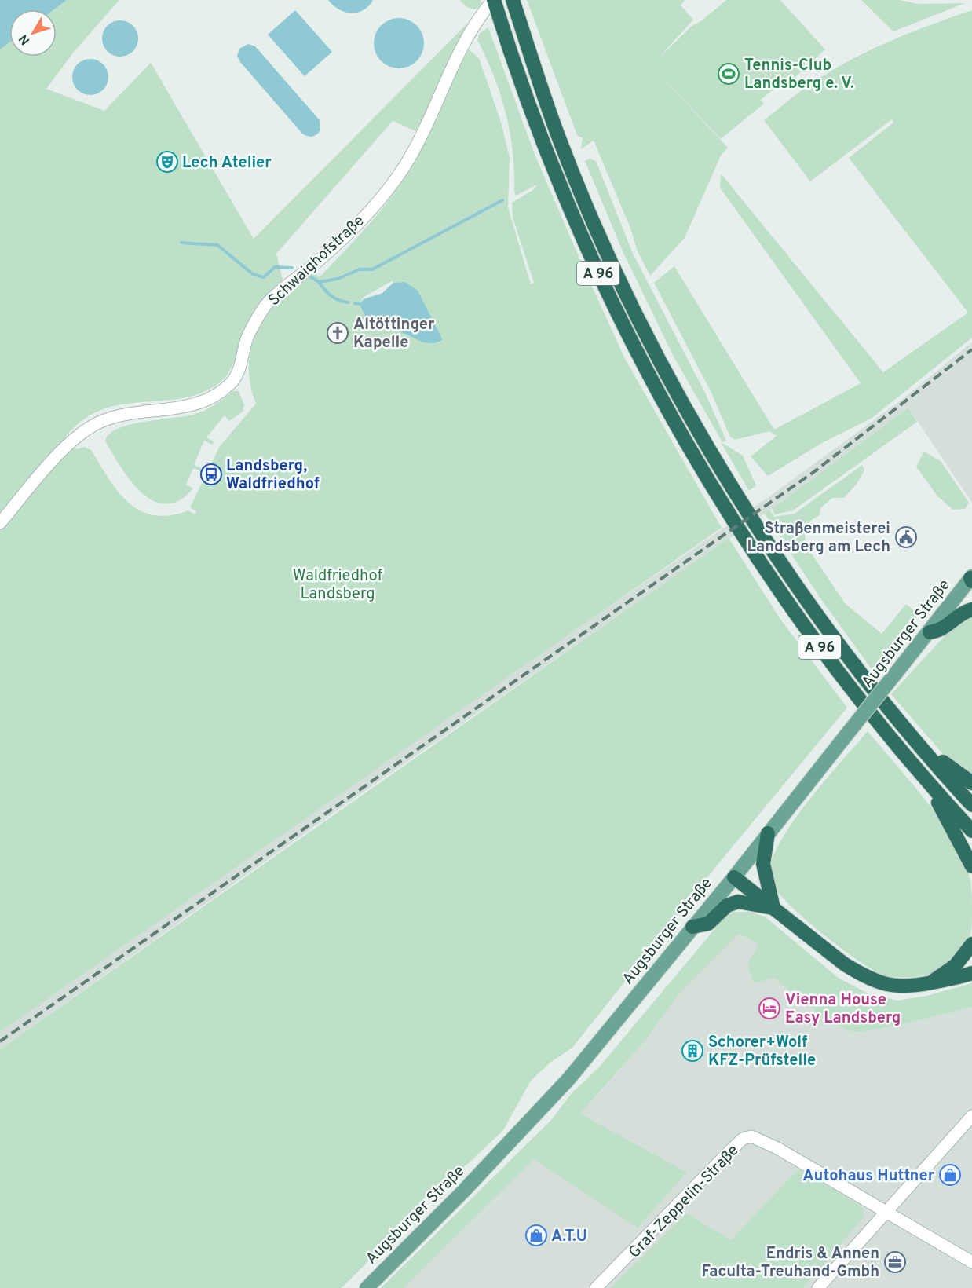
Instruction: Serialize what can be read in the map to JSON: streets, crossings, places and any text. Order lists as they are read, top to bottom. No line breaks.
{"streets":{"highway":["A 96"],"main road":["Augsburger Straße"],"street":["Schwaighofstraße","Graf-Zeppelin-Straße"]},"crossings":[["Schwaighofstraße","A 96"]],"parks":["Waldfriedhof Landsberg"],"places":{"sports":["Tennis-Club Landsberg e. V."],"theatre":["Lech Atelier"],"church":["Altöttinger Kapelle"],"bus stop":["Landsberg, Waldfriedhof"],"public building":["Straßenmeisterei Landsberg am Lech"],"hotel":["Vienna House Easy Landsberg"],"building":["Schorer+Wolf KFZ-Prüfstelle"],"shop":["Autohaus Huttner","A.T.U"],"office":["Endris & Annen Faculta-Treuhand-Gmbh"]},"north":"bottom left"}
